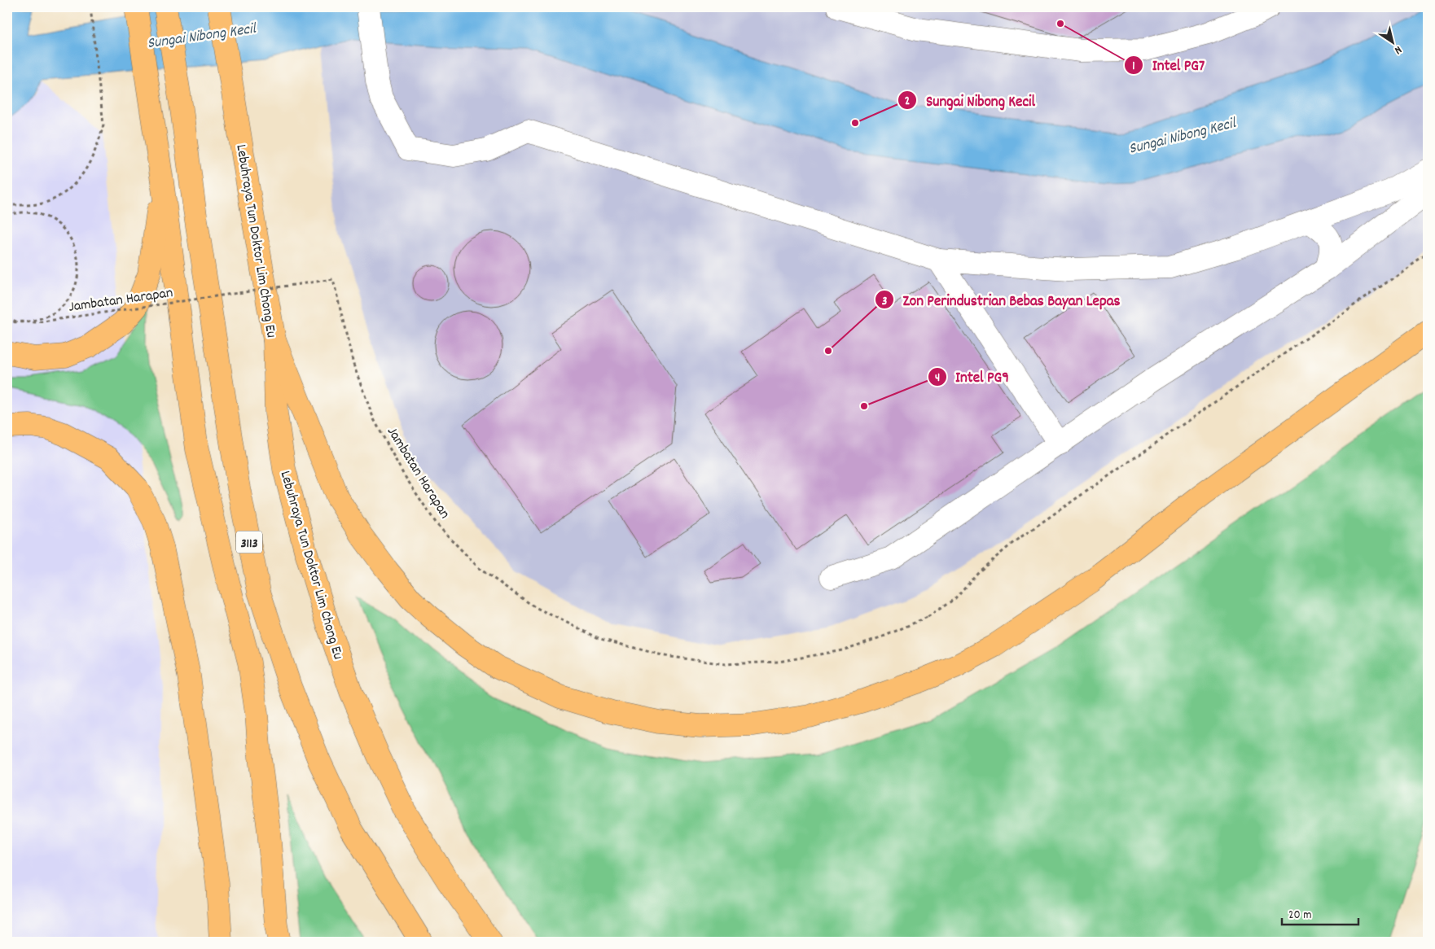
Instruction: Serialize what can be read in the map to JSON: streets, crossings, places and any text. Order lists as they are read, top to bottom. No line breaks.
{"streets":{"main road":["Lebuhraya Tun Doktor Lim Chong Eu","3113"],"path":["Jambatan Harapan"]},"water":["Sungai Nibong Kecil"],"places":["Intel PG7","Sungai Nibong Kecil","Zon Perindustrian Bebas Bayan Lepas","Intel PG9"],"scale_bar":"20 m","north":"bottom right"}
